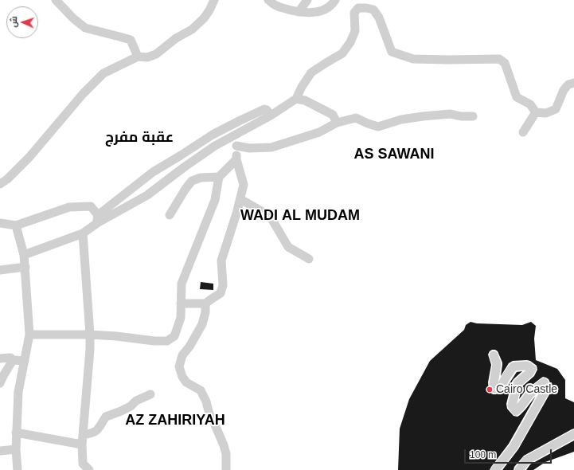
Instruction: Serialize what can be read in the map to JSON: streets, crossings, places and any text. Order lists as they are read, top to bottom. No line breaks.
{"districts":["عقبة مفرج","AS SAWANI","WADI AL MUDAM","AZ ZAHIRIYAH"],"places":["Cairo Castle"],"scale_bar":"100 m","north":"left"}
